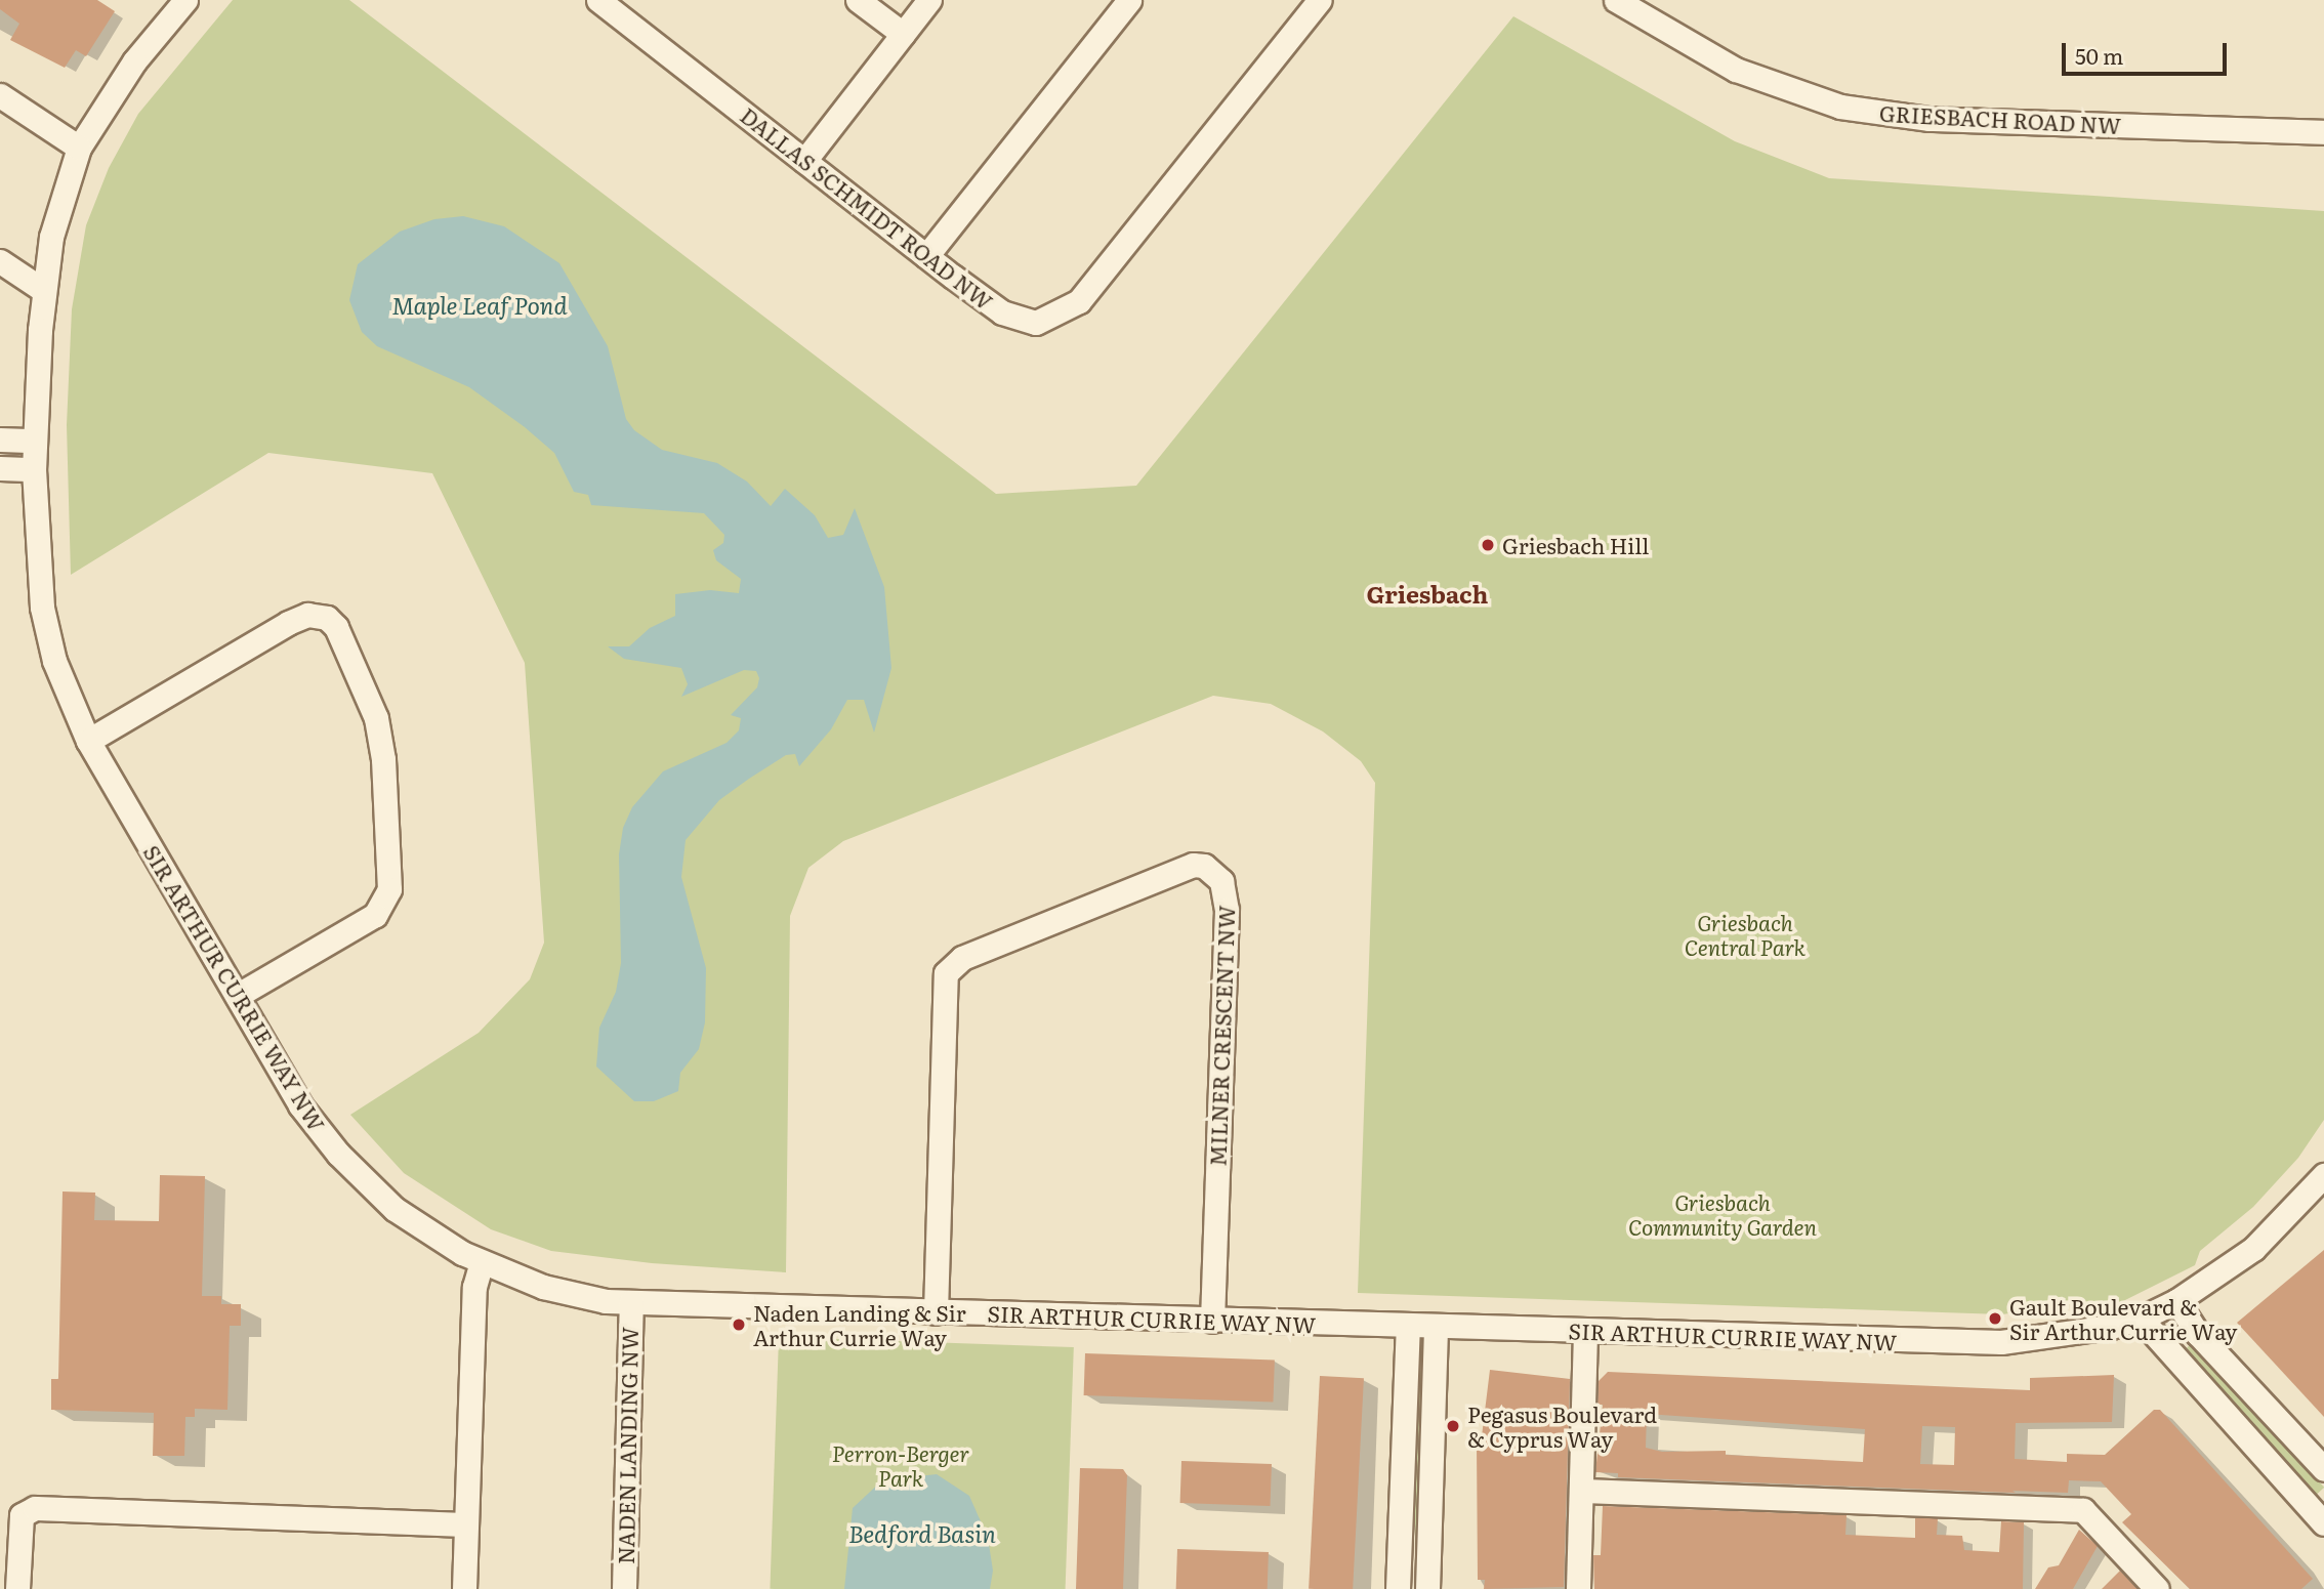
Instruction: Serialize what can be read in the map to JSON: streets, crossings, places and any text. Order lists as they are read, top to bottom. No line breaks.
{"streets":{"street":["GRIESBACH ROAD NW","DALLAS SCHMIDT ROAD NW","SIR ARTHUR CURRIE WAY NW","MILNER CRESCENT NW","NADEN LANDING NW"]},"crossings":[["SIR ARTHUR CURRIE WAY NW","MILNER CRESCENT NW"],["SIR ARTHUR CURRIE WAY NW","NADEN LANDING NW"]],"districts":["Griesbach"],"water":["Maple Leaf Pond","Bedford Basin"],"parks":["Griesbach Central Park","Griesbach Community Garden","Perron-Berger Park"],"places":["Griesbach Hill","Gault Boulevard & Sir Arthur Currie Way","Naden Landing & Sir Arthur Currie Way","Pegasus Boulevard & Cyprus Way"],"scale_bar":"50 m"}
